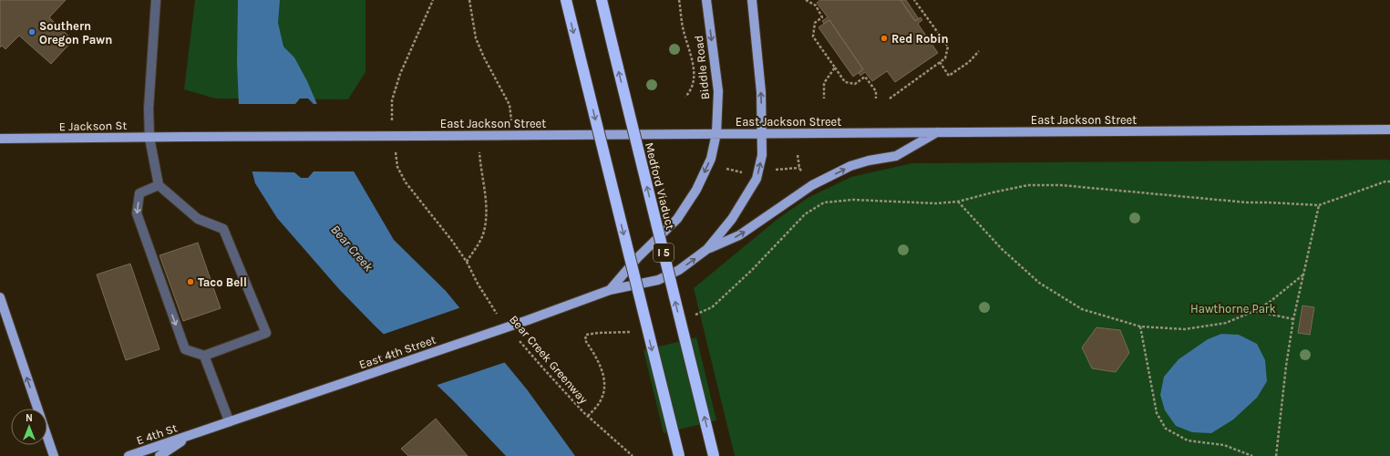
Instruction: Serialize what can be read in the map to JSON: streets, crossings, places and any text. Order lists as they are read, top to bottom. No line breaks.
{"streets":{"highway":["Medford Viaduct","I 5"],"main road":["Biddle Road","East Jackson Street","E Jackson St","East 4th Street","E 4th St"],"path":["Bear Creek Greenway"]},"crossings":[["Biddle Road","East Jackson Street"],["Biddle Road","East 4th Street"],["East Jackson Street","E Jackson St"],["East Jackson Street","East 4th Street"],["East 4th Street","E 4th St"]],"water":["Bear Creek"],"parks":["Hawthorne Park"],"places":["Southern Oregon Pawn","Red Robin","Taco Bell"],"north":"top"}
